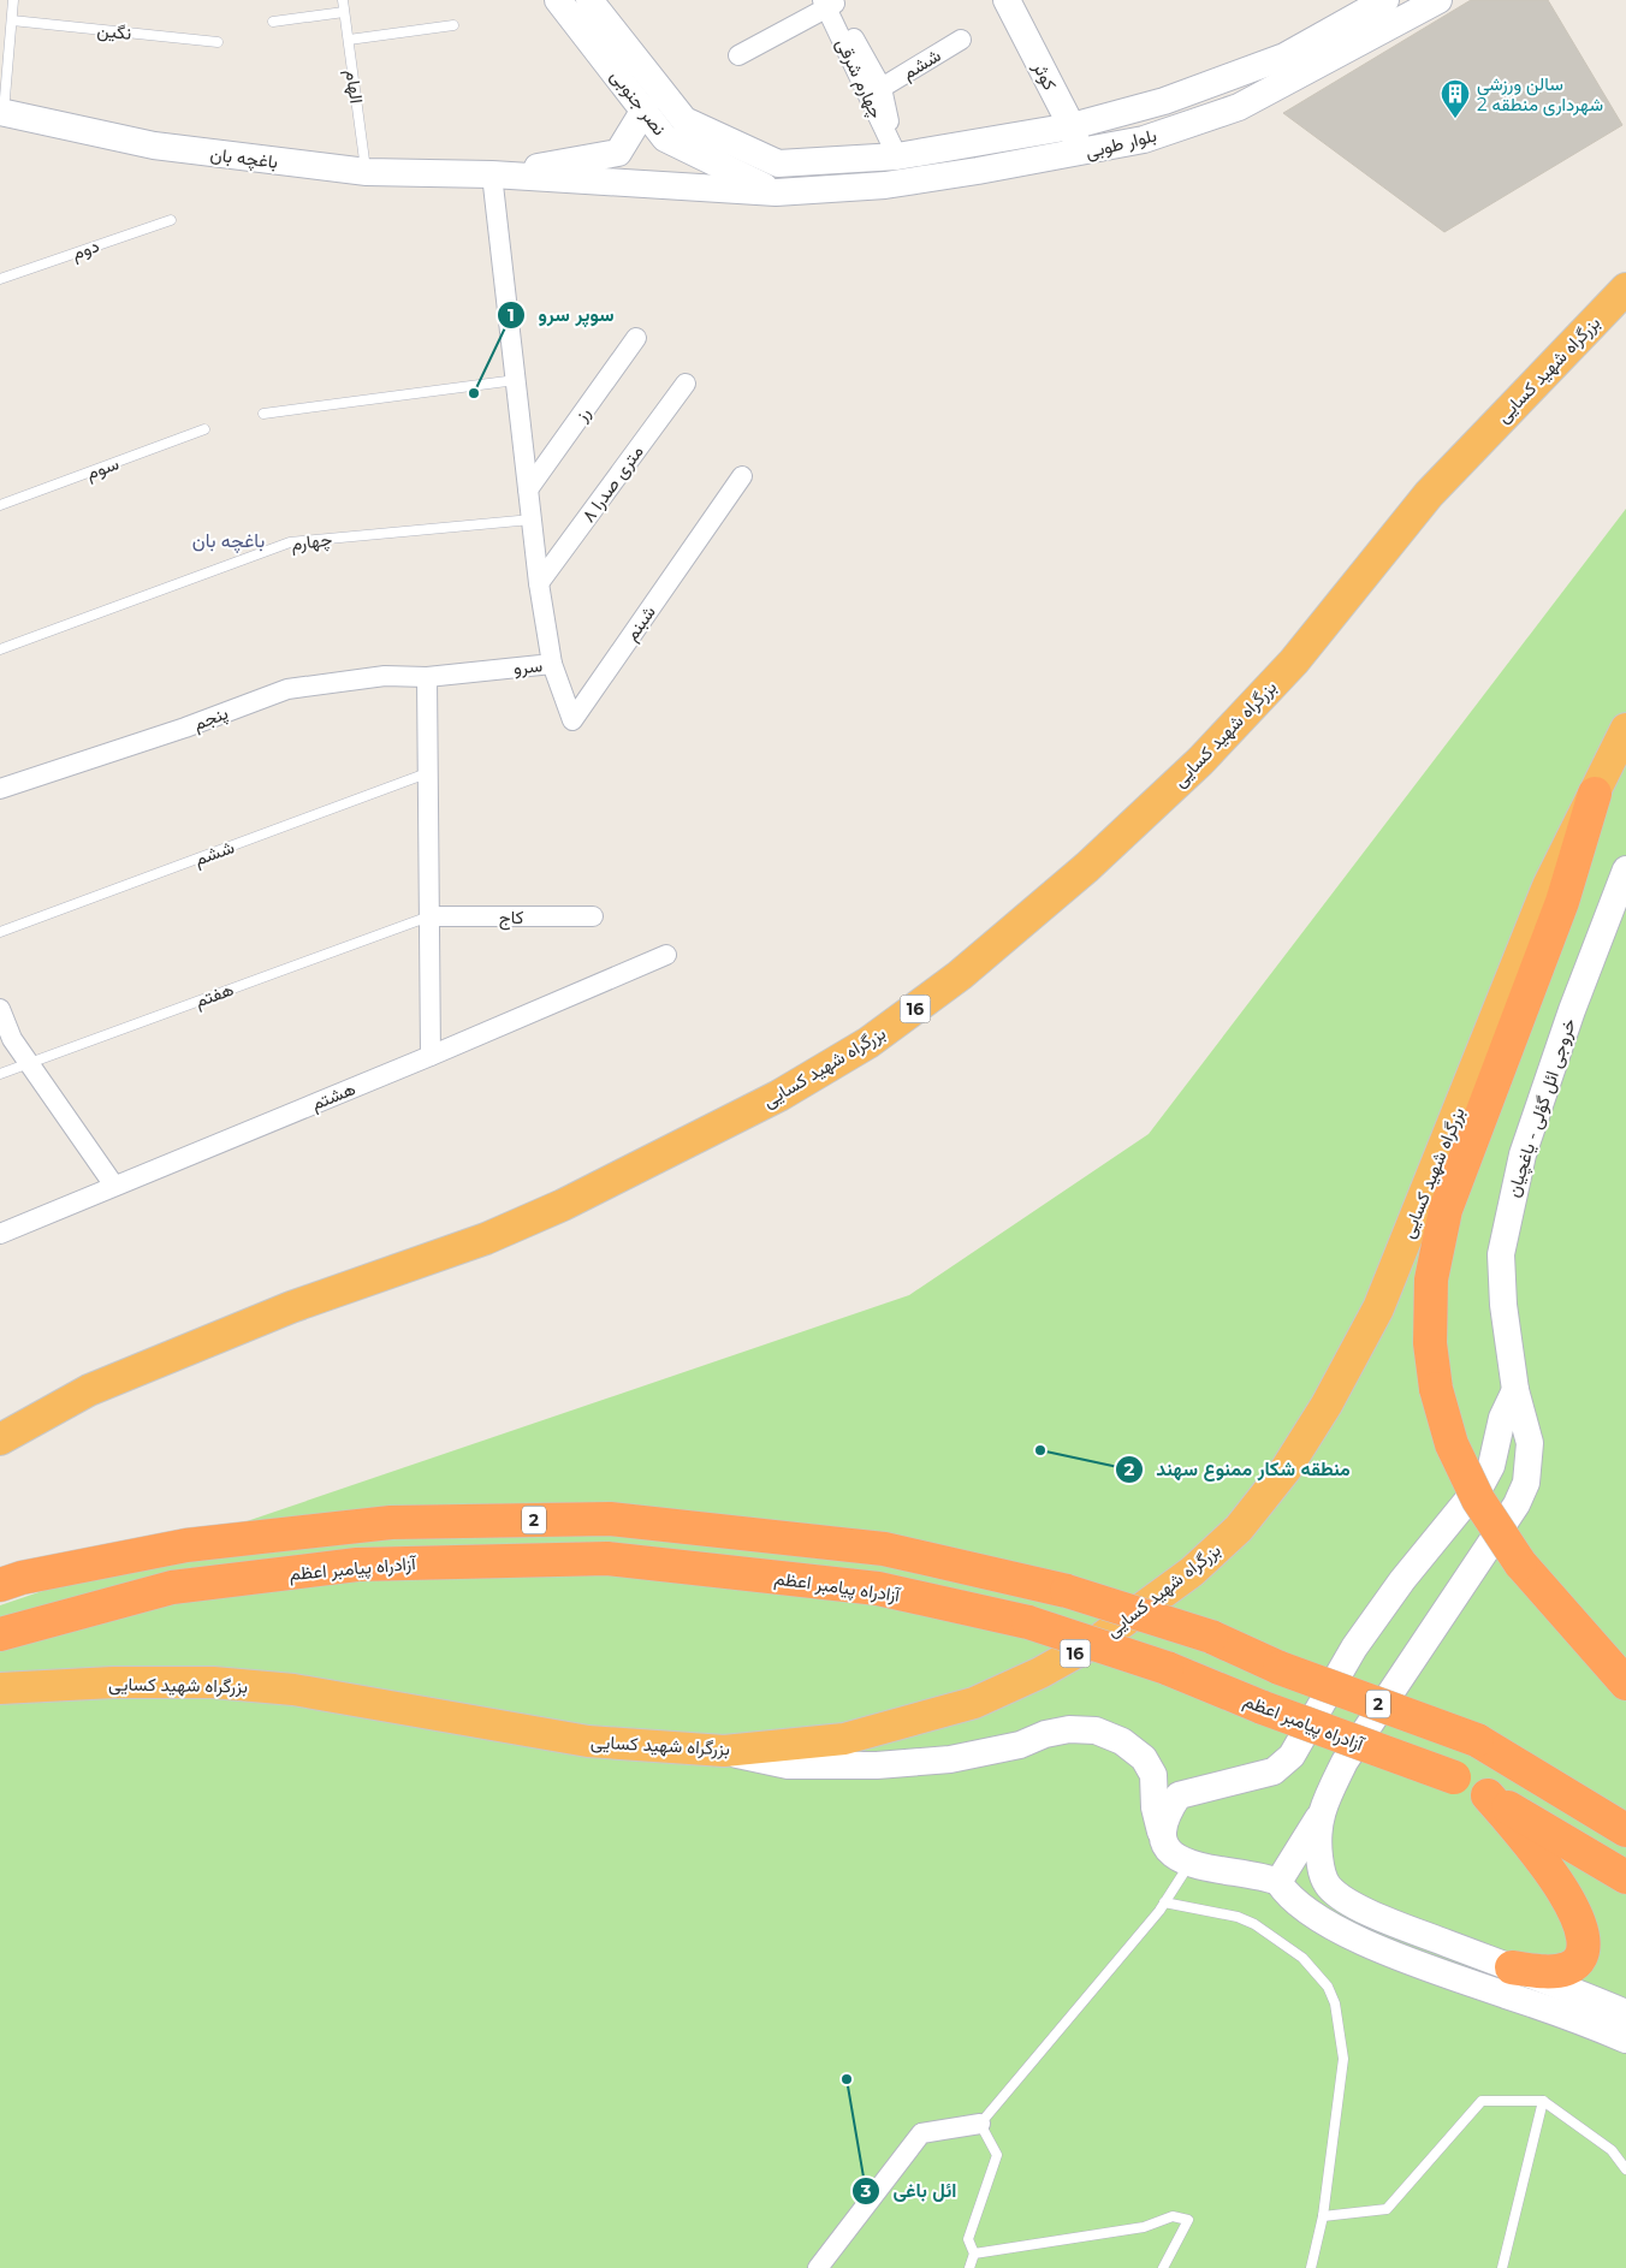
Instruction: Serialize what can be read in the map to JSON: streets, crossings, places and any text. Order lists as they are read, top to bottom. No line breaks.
{"streets":{"highway":["بزرگراه شهید کسایی","16","2","آزادراه پیامبر اعظم"],"main road":["کوثر","نصر جنوبی","بلوار طوبی","باغچه بان","خروجی ائل گؤلی - یاغچیان"],"street":["ششم","چهارم شرقی","رز","۸ متری صدرا","شبنم","سرو","پنجم","کاج","هشتم"],"lane":["نگین","الهام","دوم","سوم","چهارم","هفتم"]},"crossings":[["کوثر","بلوار طوبی"],["چهارم شرقی","بلوار طوبی"],["الهام","باغچه بان"],["نصر جنوبی","بلوار طوبی"],["بلوار طوبی","باغچه بان"],["بلوار طوبی","سرو"],["باغچه بان","سرو"],["رز","سرو"],["۸ متری صدرا","سرو"],["چهارم","سرو"],["شبنم","سرو"],["سرو","پنجم"],["کاج","هفتم"]],"districts":["باغچه بان"],"places":{"building":["سالن ورزشی شهرداری منطقه 2"],"other":["سوپر سرو","منطقه شکار ممنوع سهند","ائل باغی"]}}
